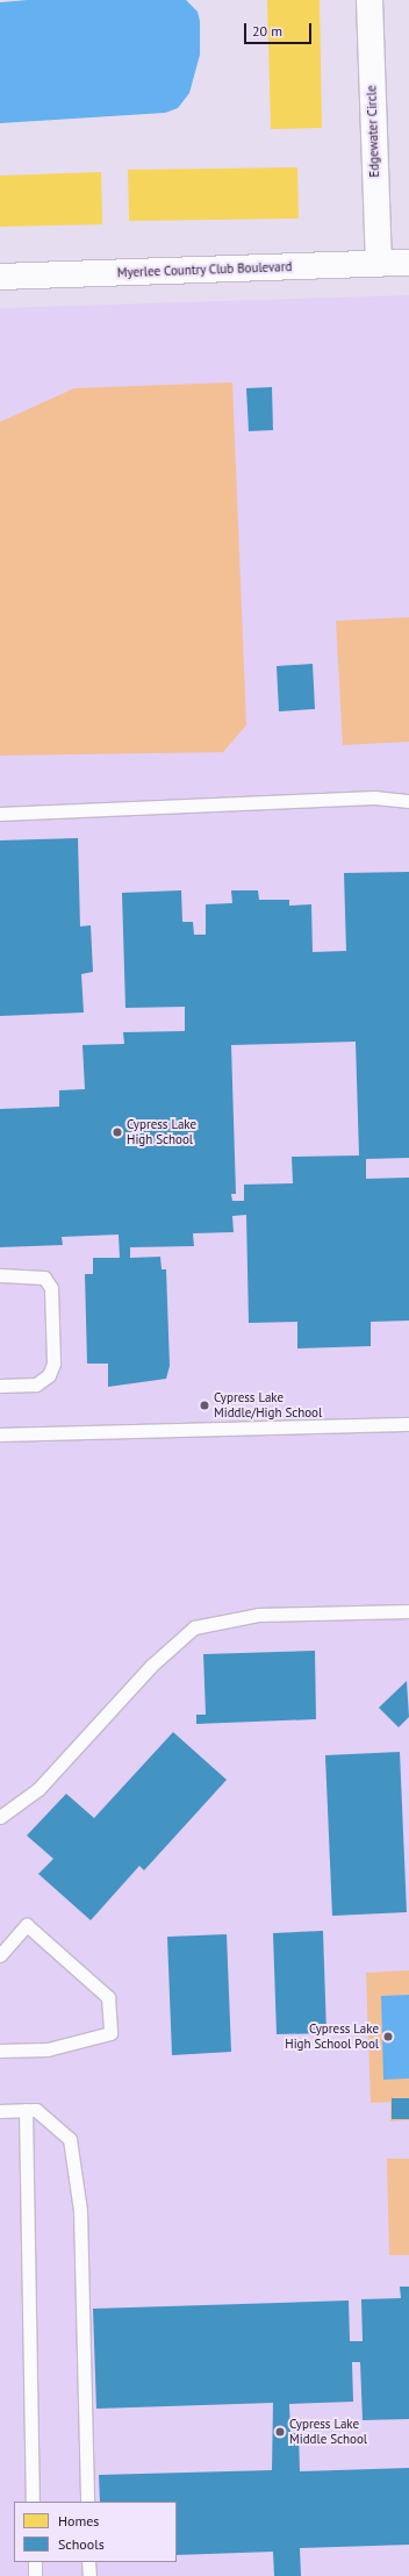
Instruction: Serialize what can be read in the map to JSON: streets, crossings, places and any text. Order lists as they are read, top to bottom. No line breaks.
{"streets":{"street":["Edgewater Circle","Myerlee Country Club Boulevard"]},"crossings":[["Edgewater Circle","Myerlee Country Club Boulevard"]],"places":["Cypress Lake High School","Cypress Lake Middle/High School","Cypress Lake High School Pool","Cypress Lake Middle School"],"legend":["Homes","Schools"],"scale_bar":"20 m"}
